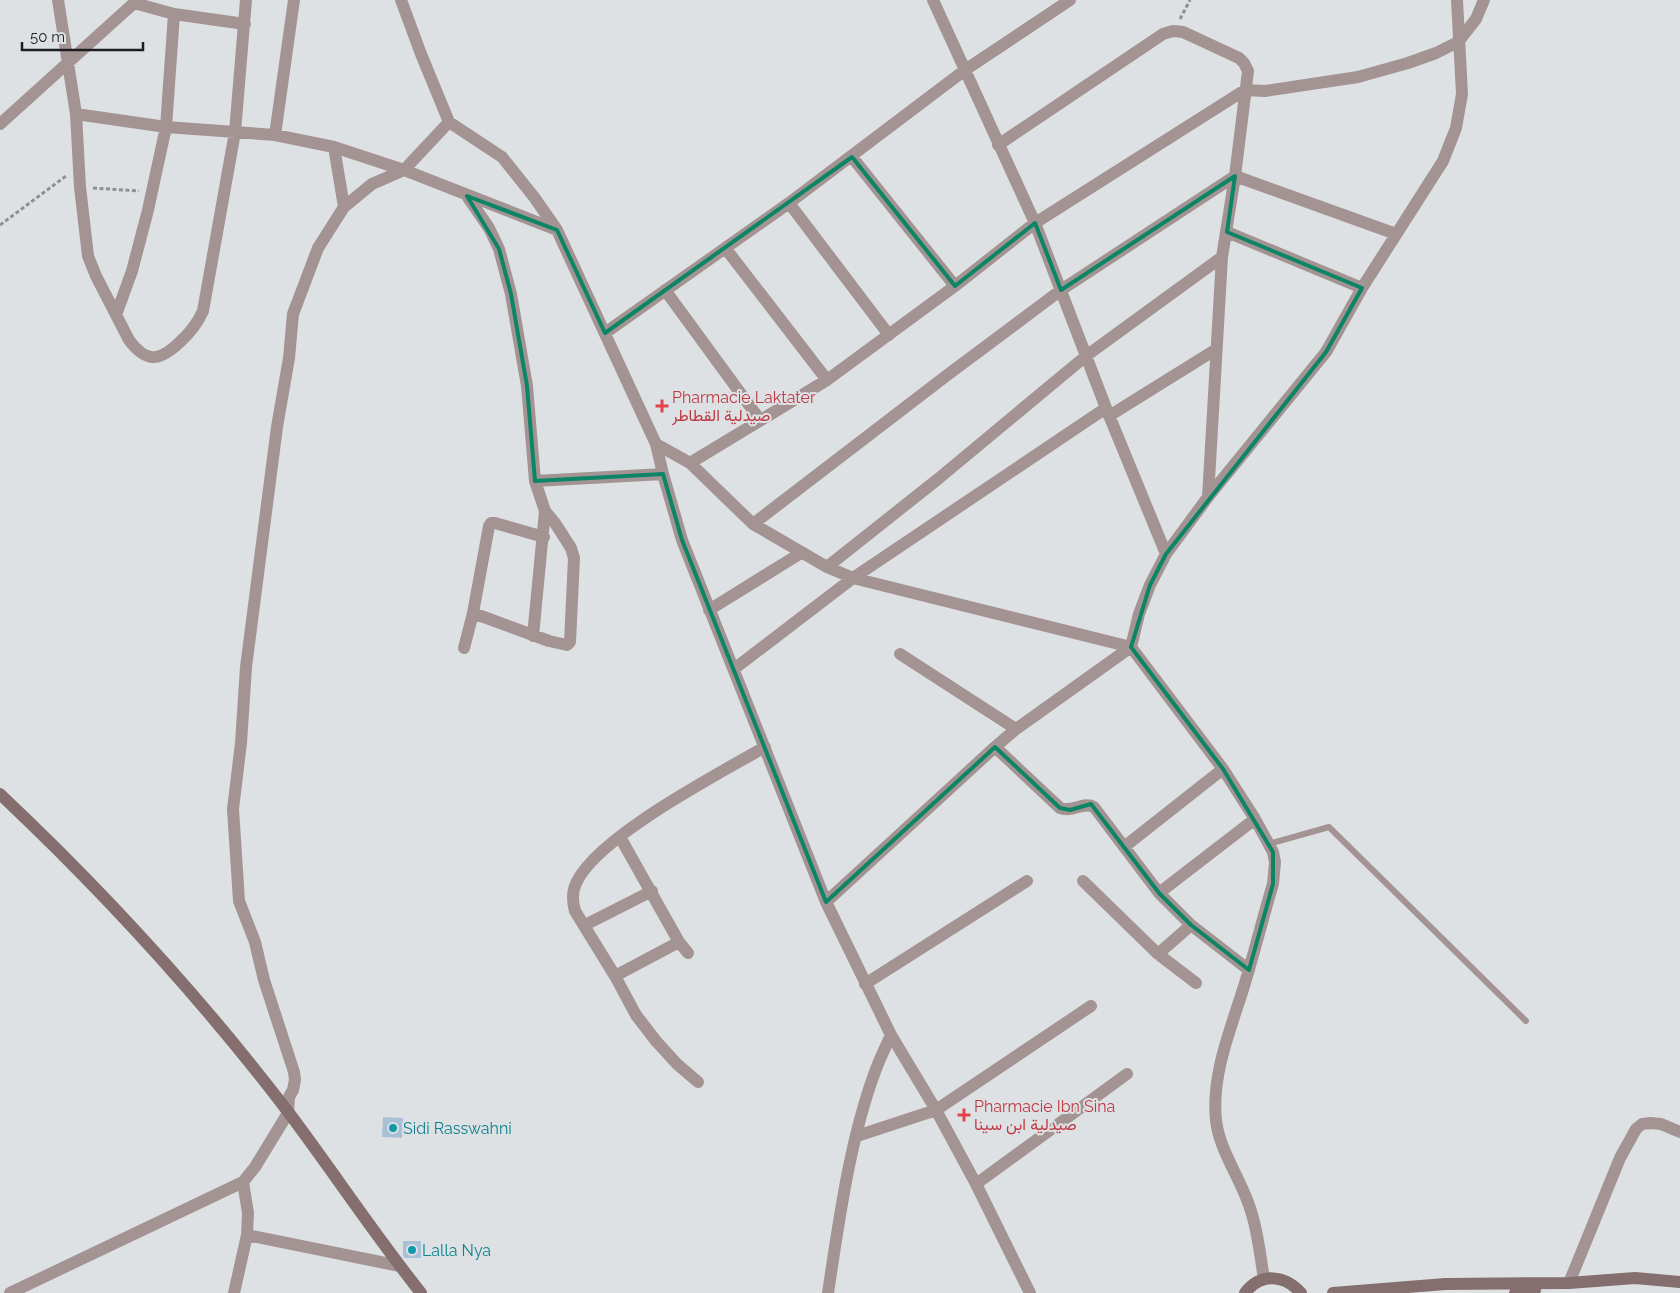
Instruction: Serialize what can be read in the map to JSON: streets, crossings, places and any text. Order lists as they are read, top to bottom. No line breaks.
{"places":{"health":["Pharmacie Laktater صيدلية القطاطر","Pharmacie Ibn Sina صيدلية ابن سينا"],"other":["Sidi Rasswahni","Lalla Nya"]},"scale_bar":"50 m"}
